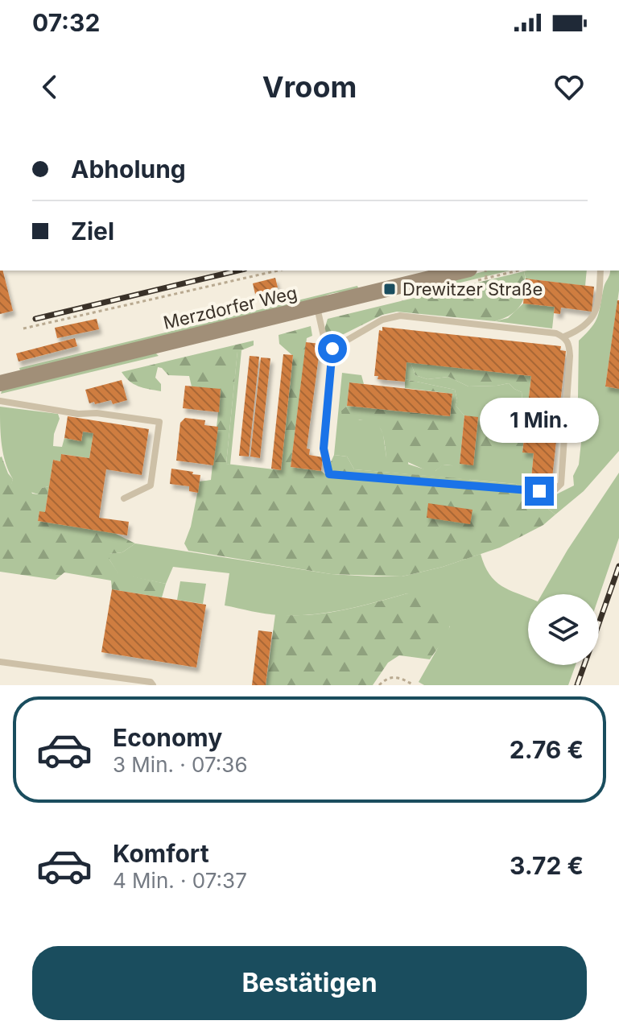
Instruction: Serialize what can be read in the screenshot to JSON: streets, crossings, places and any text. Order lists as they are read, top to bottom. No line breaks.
{"streets":{"street":["Merzdorfer Weg"]},"places":{"transit":["Drewitzer Straße"]},"page":{"status":"07:32","header":"Vroom","banner":["Abholung","Ziel"],"bubble":"1 Min.","list":[{"name":"Economy","note":"3 Min. · 07:36","value":"2.76 €"},{"name":"Komfort","note":"4 Min. · 07:37","value":"3.72 €"}],"buttons":"Bestätigen"}}
